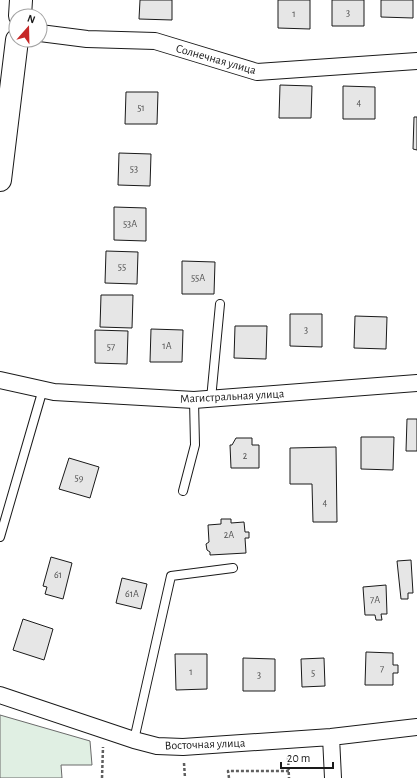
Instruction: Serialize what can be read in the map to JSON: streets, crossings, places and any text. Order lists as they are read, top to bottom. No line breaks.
{"streets":{"street":["Солнечная улица","Магистральная улица","Восточная улица"]},"house_numbers":["3","1","4","51","53","53А","55","55А","3","1А","57","2","59","4","2А","61","61А","7А","7","1","5","3"],"scale_bar":"20 m","north":"top"}
